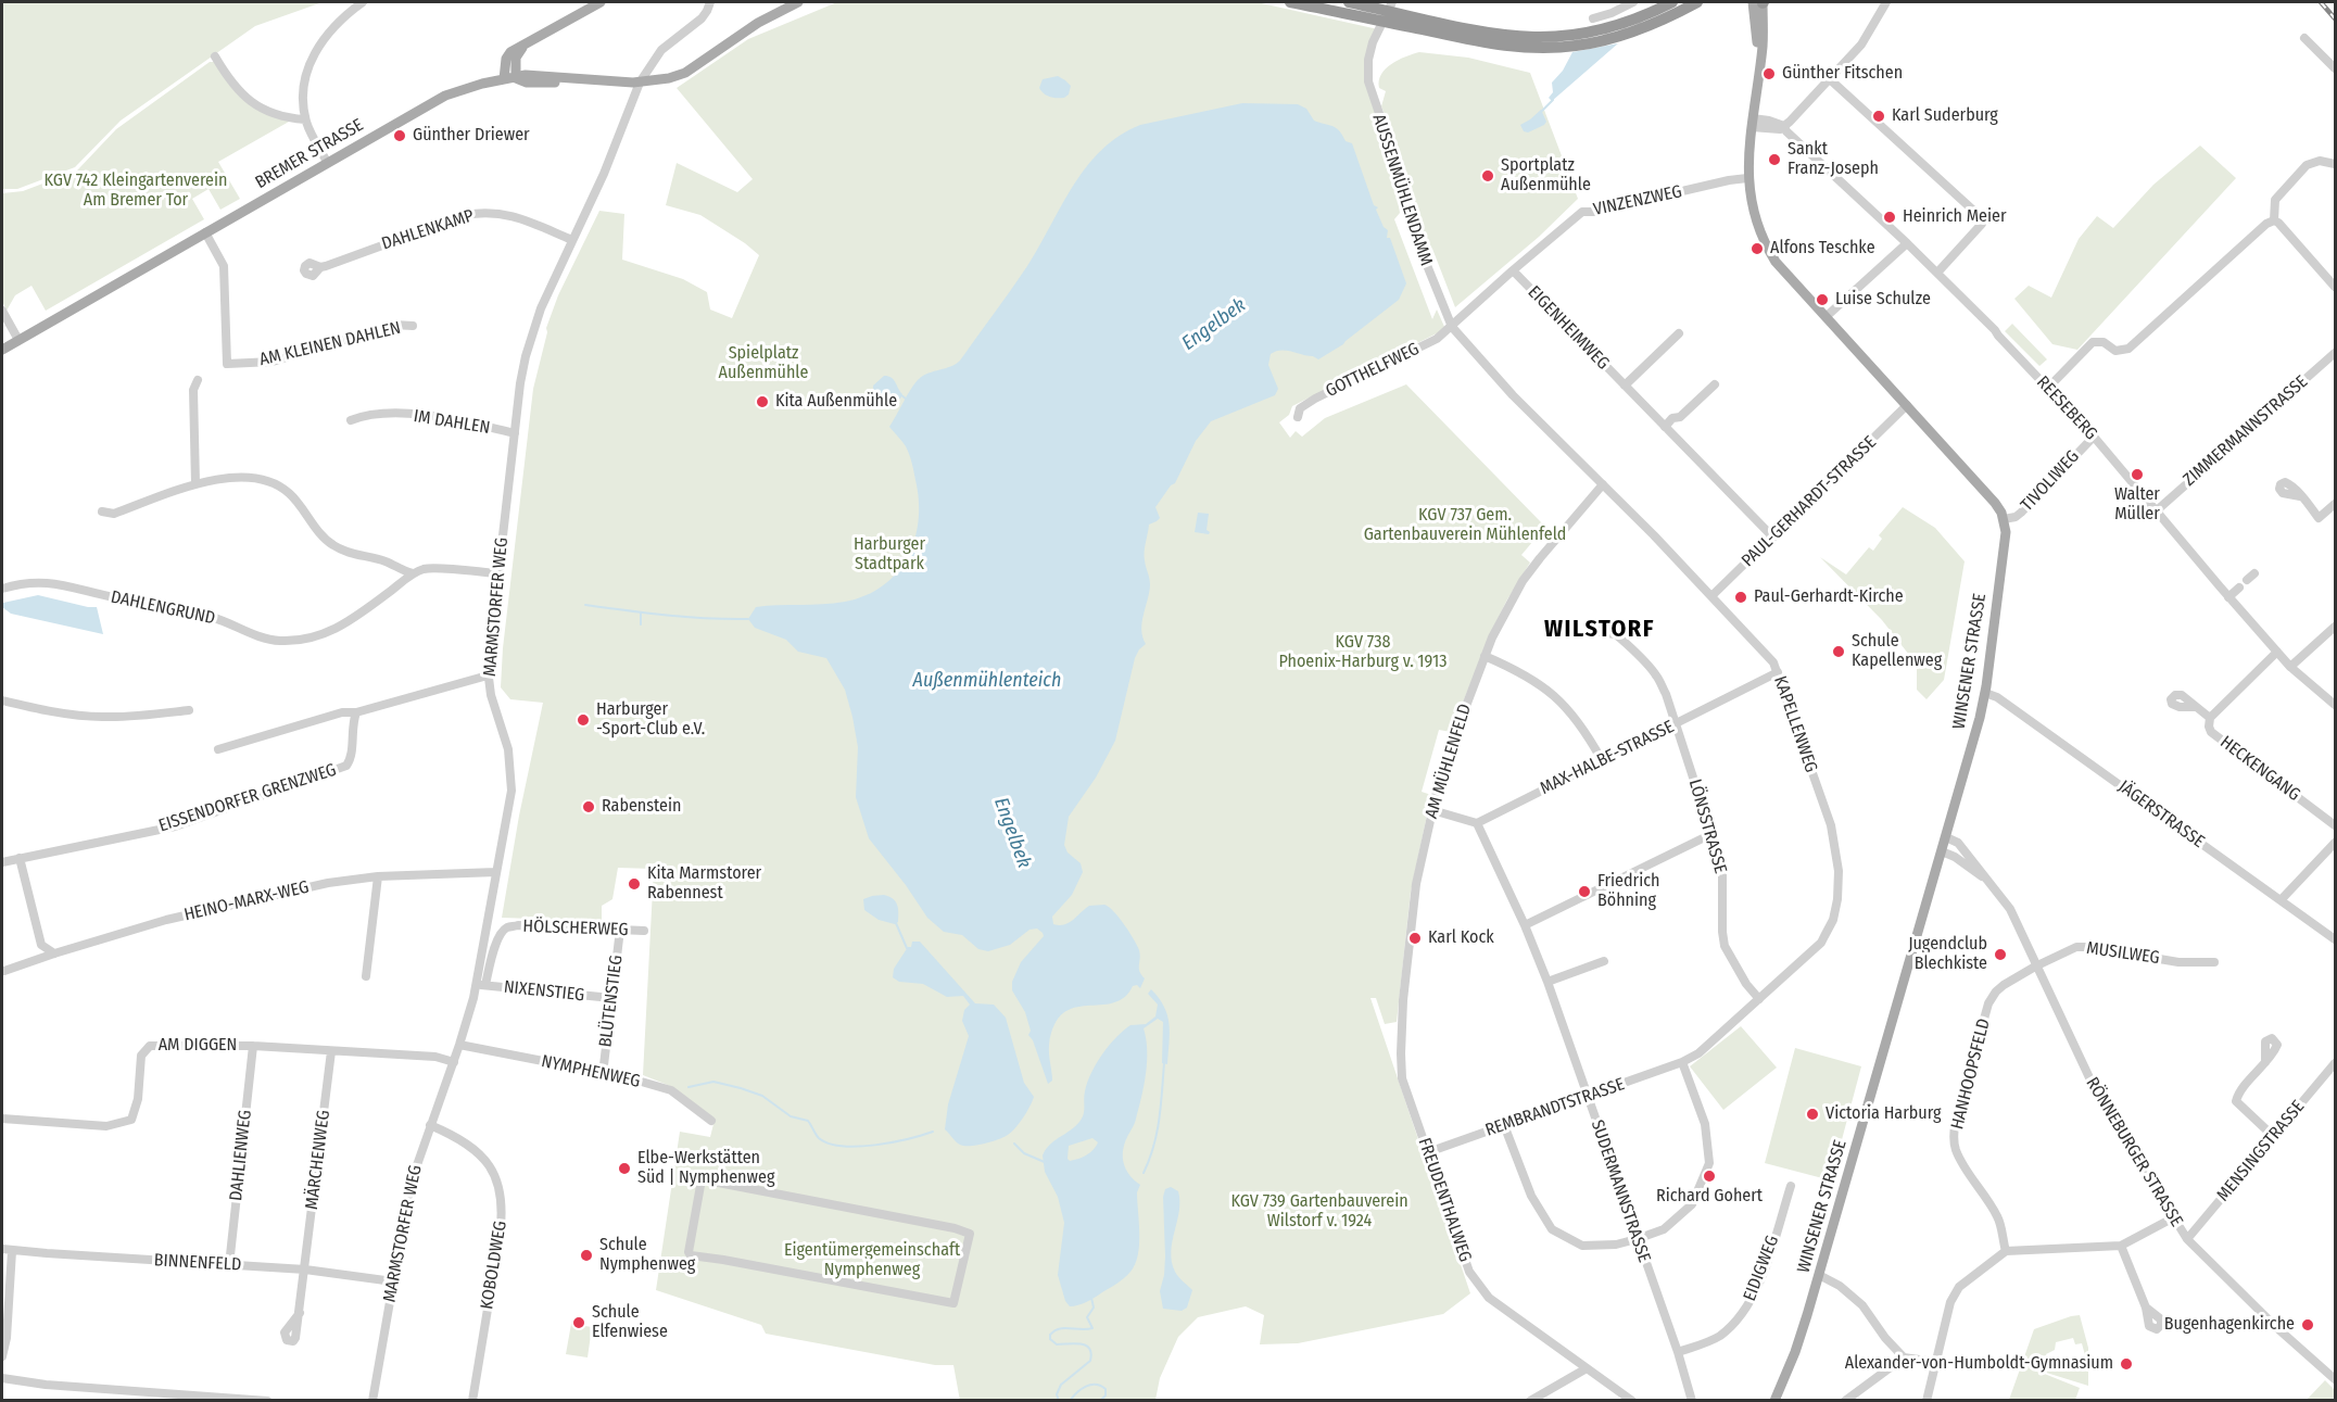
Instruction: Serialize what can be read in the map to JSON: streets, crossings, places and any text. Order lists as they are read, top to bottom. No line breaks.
{"streets":{"main road":["BREMER STRASSE","WINSENER STRASSE"],"street":["AUSSENMÜHLENDAMM","VINZENZWEG","DAHLENKAMP","EIGENHEIMWEG","AM KLEINEN DAHLEN","GOTTHELFWEG","REESEBERG","IM DAHLEN","ZIMMERMANNSTRASSE","TIVOLIWEG","PAUL-GERHARDT-STRASSE","MARMSTORFER WEG","DAHLENGRUND","KAPELLENWEG","MAX-HALBE-STRASSE","AM MÜHLENFELD","HECKENGANG","EISSENDORFER GRENZWEG","JÄGERSTRASSE","LÖNSSTRASSE","HEINO-MARX-WEG","HÖLSCHERWEG","MUSILWEG","NIXENSTIEG","BLÜTENSTIEG","AM DIGGEN","NYMPHENWEG","HANHOOPSFELD","REMBRANDTSTRASSE","MENSINGSTRASSE","RÖNNEBURGER STRASSE","DAHLIENWEG","MÄRCHENWEG","SUDERMANNSTRASSE","FREUDENTHALWEG","BINNENFELD","KOBOLDWEG","EIDIGWEG"]},"crossings":[["BREMER STRASSE","AM KLEINEN DAHLEN"],["AUSSENMÜHLENDAMM","VINZENZWEG"],["AUSSENMÜHLENDAMM","GOTTHELFWEG"],["AUSSENMÜHLENDAMM","KAPELLENWEG"],["VINZENZWEG","EIGENHEIMWEG"],["VINZENZWEG","GOTTHELFWEG"],["VINZENZWEG","KAPELLENWEG"],["DAHLENKAMP","MARMSTORFER WEG"],["EIGENHEIMWEG","PAUL-GERHARDT-STRASSE"],["GOTTHELFWEG","KAPELLENWEG"],["REESEBERG","ZIMMERMANNSTRASSE"],["REESEBERG","TIVOLIWEG"],["IM DAHLEN","MARMSTORFER WEG"],["TIVOLIWEG","WINSENER STRASSE"],["PAUL-GERHARDT-STRASSE","KAPELLENWEG"],["MARMSTORFER WEG","HEINO-MARX-WEG"],["MARMSTORFER WEG","NIXENSTIEG"],["MARMSTORFER WEG","AM DIGGEN"],["MARMSTORFER WEG","NYMPHENWEG"],["MARMSTORFER WEG","BINNENFELD"],["MARMSTORFER WEG","KOBOLDWEG"],["WINSENER STRASSE","JÄGERSTRASSE"],["WINSENER STRASSE","RÖNNEBURGER STRASSE"],["KAPELLENWEG","MAX-HALBE-STRASSE"],["KAPELLENWEG","AM MÜHLENFELD"],["KAPELLENWEG","LÖNSSTRASSE"],["KAPELLENWEG","REMBRANDTSTRASSE"],["MAX-HALBE-STRASSE","LÖNSSTRASSE"],["MAX-HALBE-STRASSE","SUDERMANNSTRASSE"],["AM MÜHLENFELD","FREUDENTHALWEG"],["HÖLSCHERWEG","NIXENSTIEG"],["HÖLSCHERWEG","BLÜTENSTIEG"],["MUSILWEG","HANHOOPSFELD"],["MUSILWEG","RÖNNEBURGER STRASSE"],["NIXENSTIEG","BLÜTENSTIEG"],["BLÜTENSTIEG","NYMPHENWEG"],["AM DIGGEN","DAHLIENWEG"],["AM DIGGEN","MÄRCHENWEG"],["HANHOOPSFELD","RÖNNEBURGER STRASSE"],["REMBRANDTSTRASSE","SUDERMANNSTRASSE"],["REMBRANDTSTRASSE","FREUDENTHALWEG"],["MENSINGSTRASSE","RÖNNEBURGER STRASSE"],["DAHLIENWEG","BINNENFELD"],["MÄRCHENWEG","BINNENFELD"],["SUDERMANNSTRASSE","EIDIGWEG"]],"districts":["WILSTORF"],"water":["Engelbek","Außenmühlenteich"],"parks":["KGV 742 Kleingartenverein Am Bremer Tor","Spielplatz Außenmühle","KGV 737 Gem. Gartenbauverein Mühlenfeld","Harburger Stadtpark","KGV 738 Phoenix-Harburg v. 1913","KGV 739 Gartenbauverein Wilstorf v. 1924","Eigentümergemeinschaft Nymphenweg"],"places":["Günther Fitschen","Karl Suderburg","Günther Driewer","Sankt Franz-Joseph","Sportplatz Außenmühle","Heinrich Meier","Alfons Teschke","Luise Schulze","Kita Außenmühle","Walter Müller","Paul-Gerhardt-Kirche","Schule Kapellenweg","Harburger -Sport-Club e.V.","Rabenstein","Kita Marmstorer Rabennest","Friedrich Böhning","Karl Kock","Jugendclub Blechkiste","Victoria Harburg","Elbe-Werkstätten Süd | Nymphenweg","Richard Gohert","Schule Nymphenweg","Schule Elfenwiese","Bugenhagenkirche","Alexander-von-Humboldt-Gymnasium"]}
